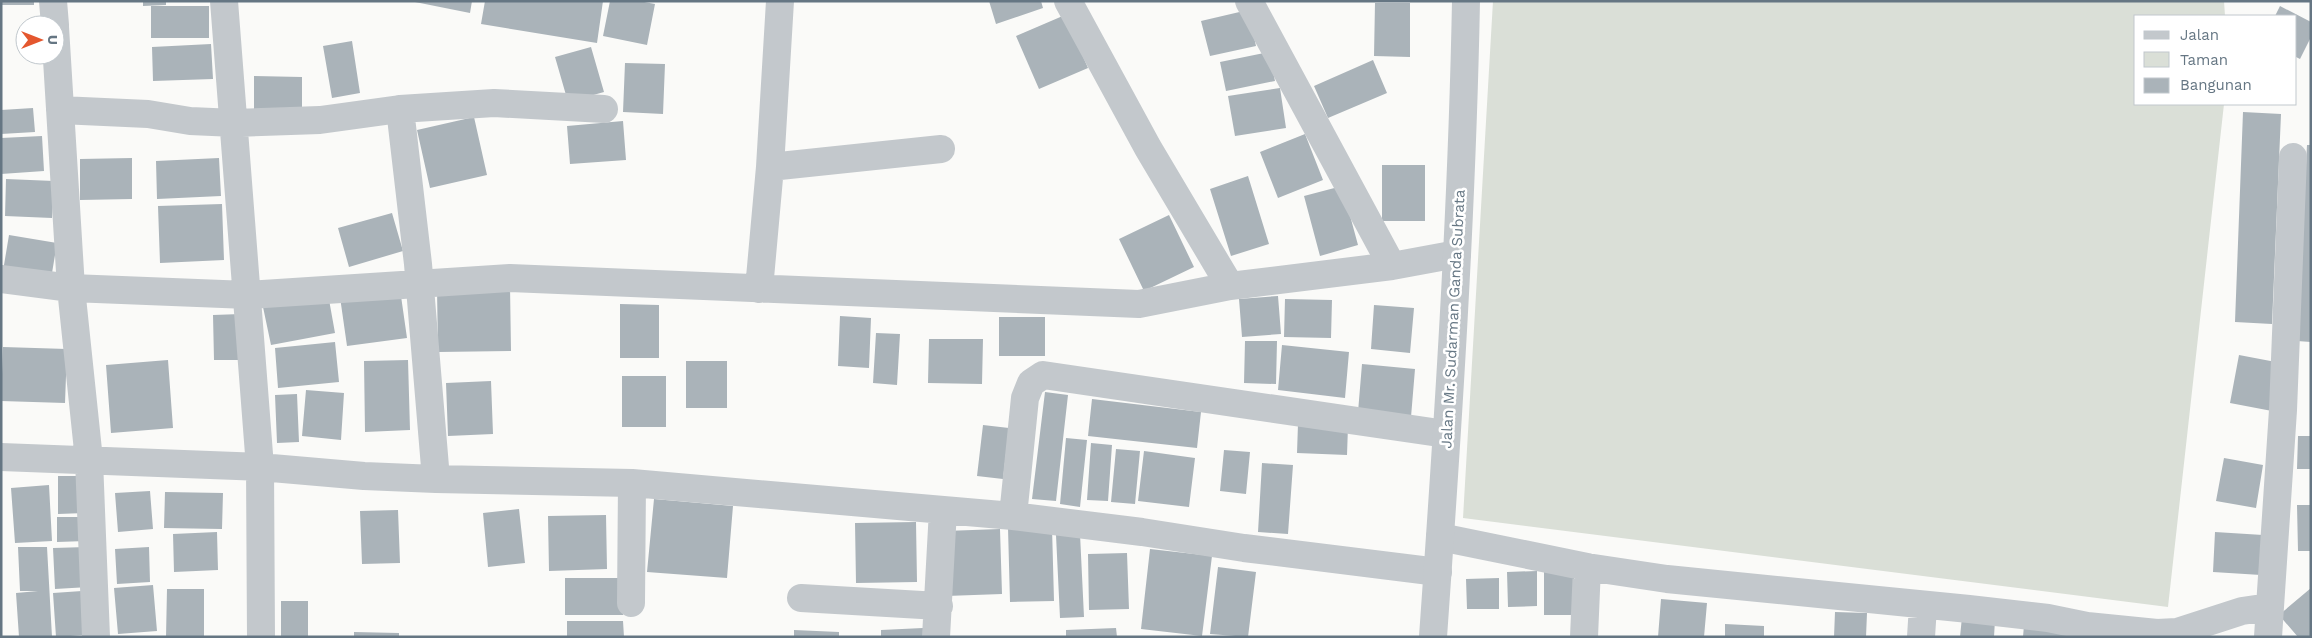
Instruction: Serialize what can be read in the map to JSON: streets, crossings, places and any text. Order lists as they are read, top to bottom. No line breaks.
{"streets":{"street":["Jalan Mr. Sudarman Ganda Subrata"]},"legend":["Jalan","Taman","Bangunan"],"north":"right"}
